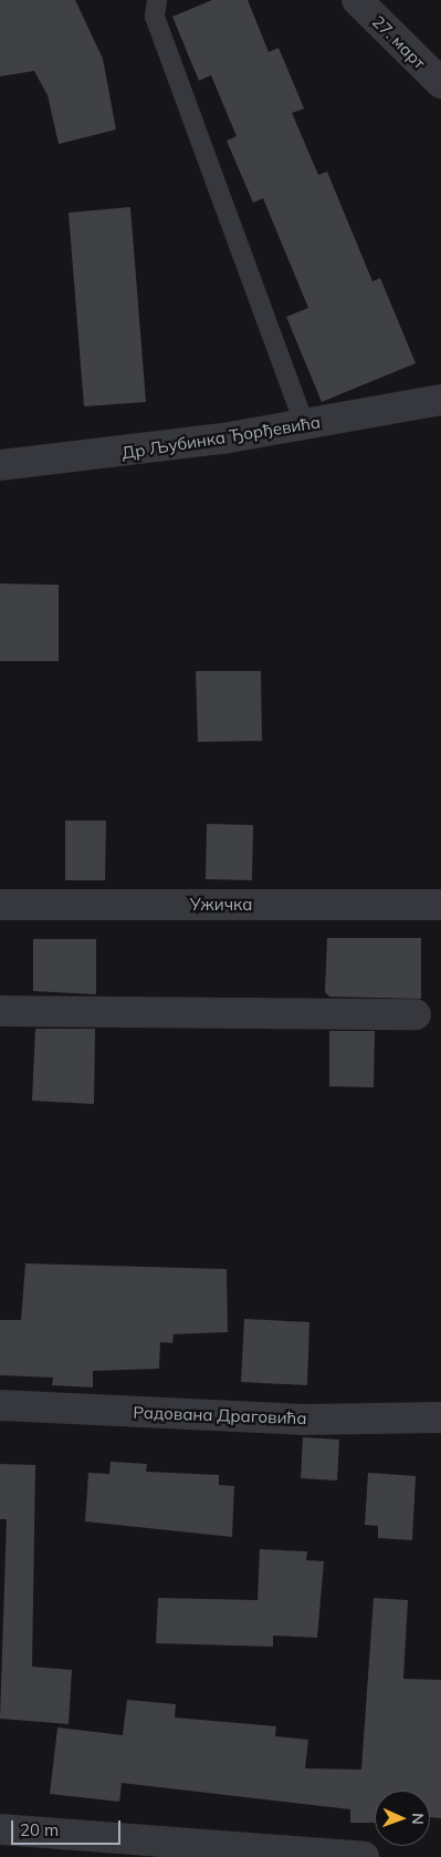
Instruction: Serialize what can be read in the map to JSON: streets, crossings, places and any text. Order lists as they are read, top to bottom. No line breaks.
{"streets":{"street":["27. март","Др Љубинка Ђорђевића","Ужичка","Радована Драговића"]},"scale_bar":"20 m","north":"right"}
